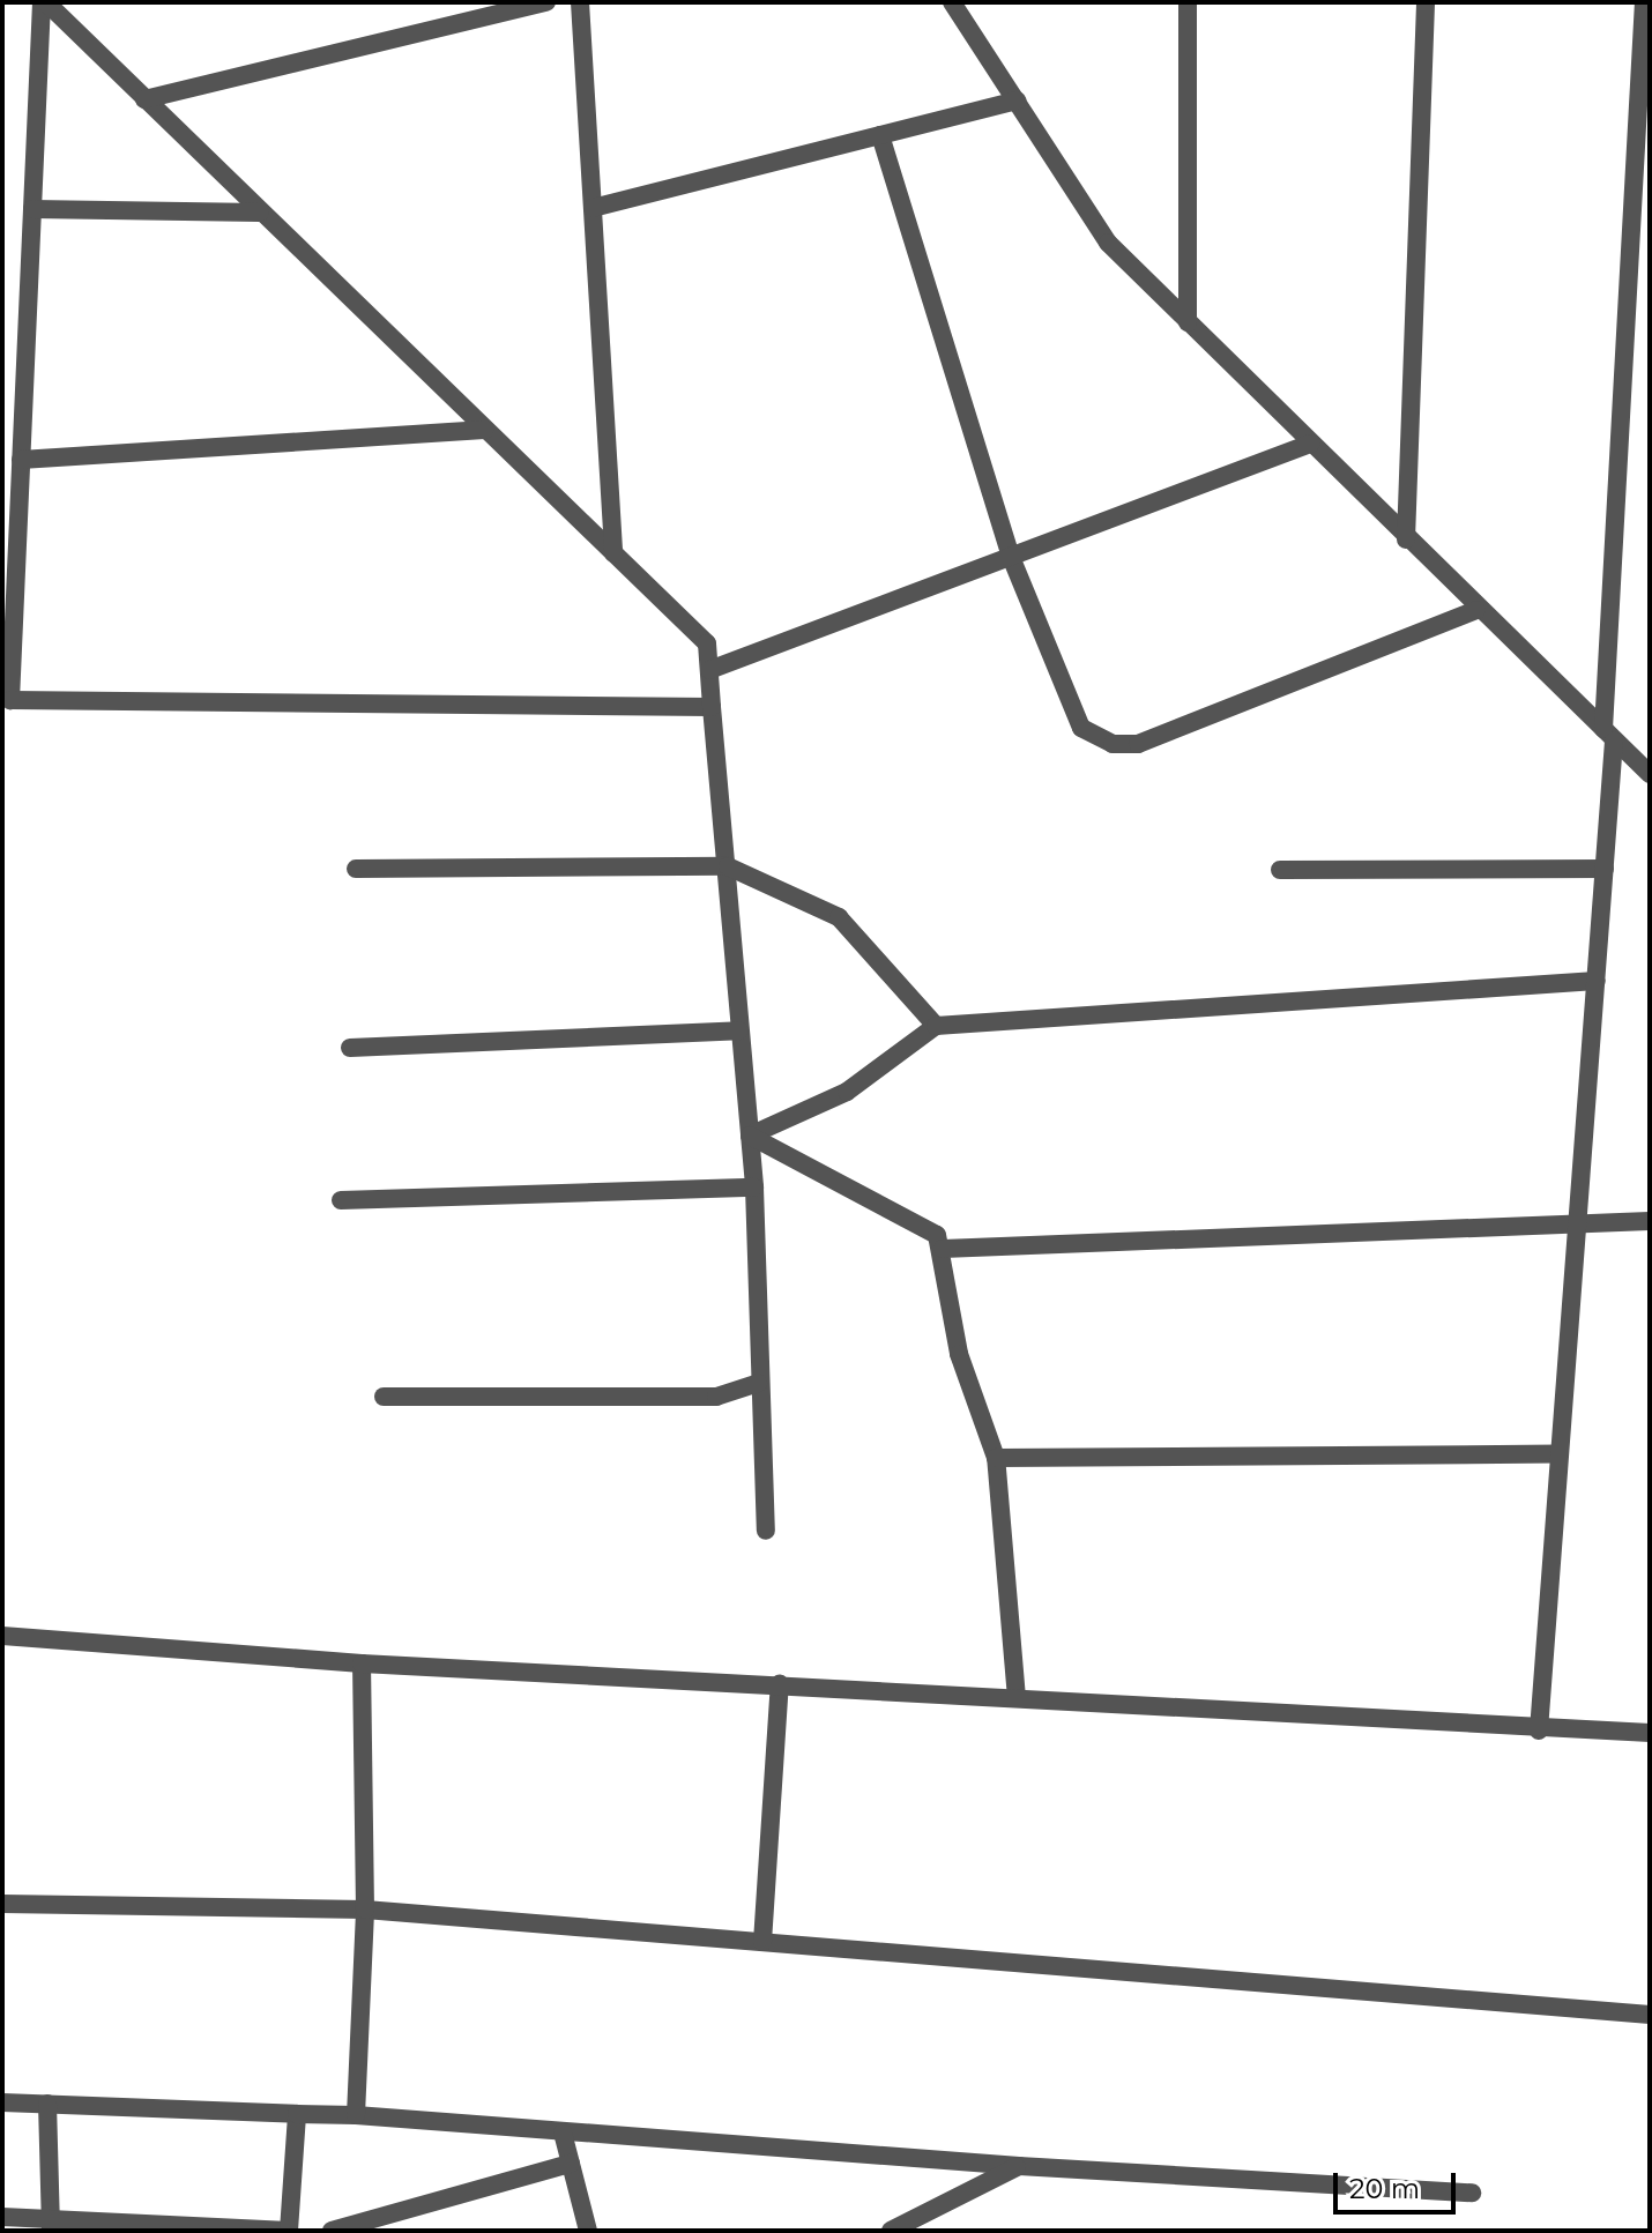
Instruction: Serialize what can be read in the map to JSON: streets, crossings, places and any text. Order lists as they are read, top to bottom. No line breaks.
{"scale_bar":"20 m"}
